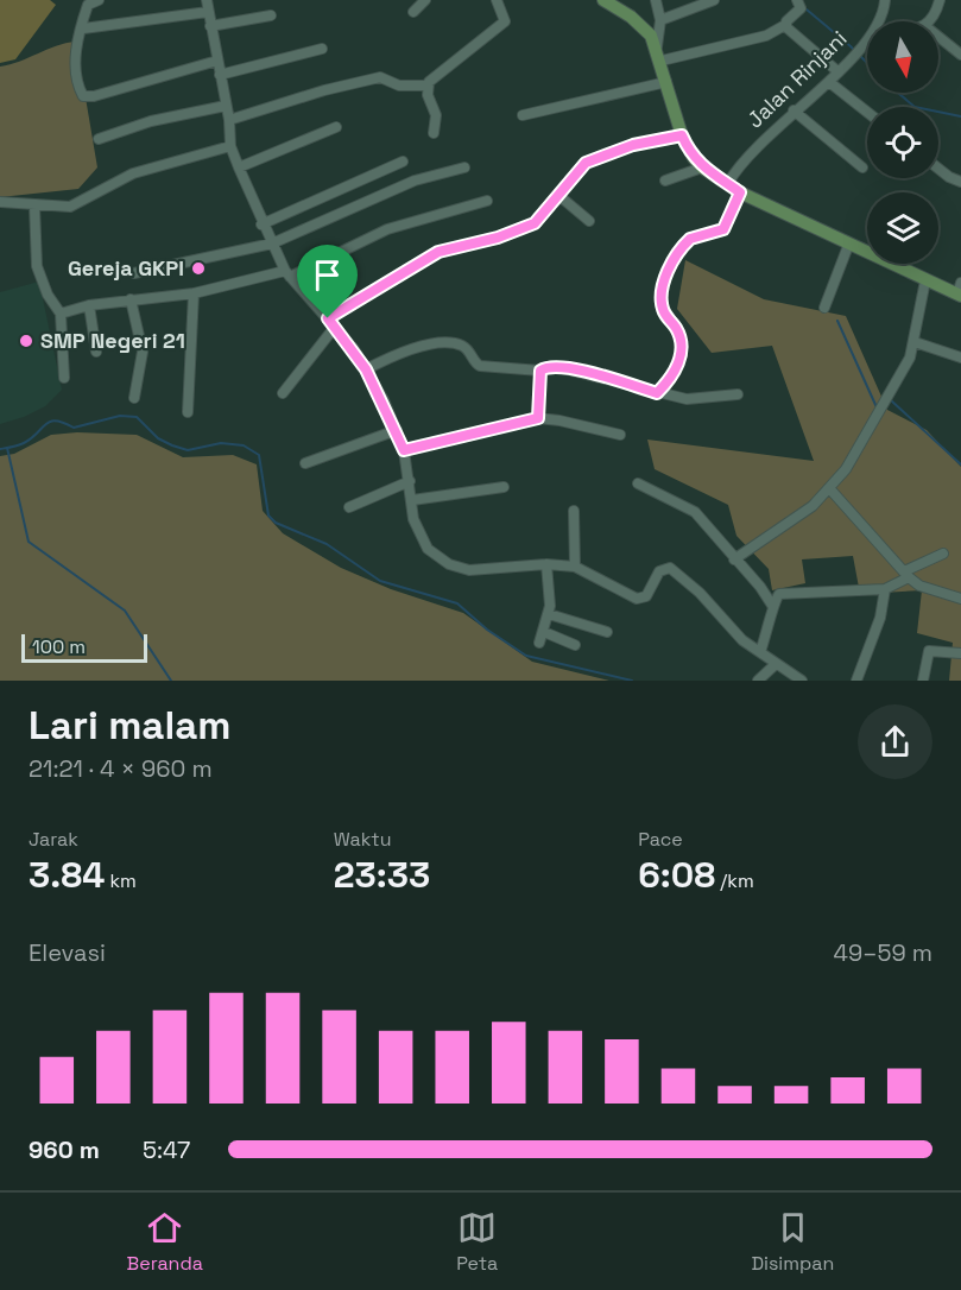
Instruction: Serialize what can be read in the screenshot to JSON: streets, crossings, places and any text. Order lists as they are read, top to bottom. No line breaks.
{"streets":{"street":["Jalan Rinjani"]},"places":["Gereja GKPI","SMP Negeri 21"],"scale_bar":"100 m","north":"bottom","page":{"scale":"100 m","heading":["Lari malam","21:21 · 4 × 960 m"],"stats":[["Jarak","3.84 km"],["Waktu","23:33"],["Pace","6:08 /km"]],"chart":["Elevasi","49–59 m"],"list":[{"name":"960 m","note":"5:47"}],"tabs":["Beranda","Peta","Disimpan"]}}
